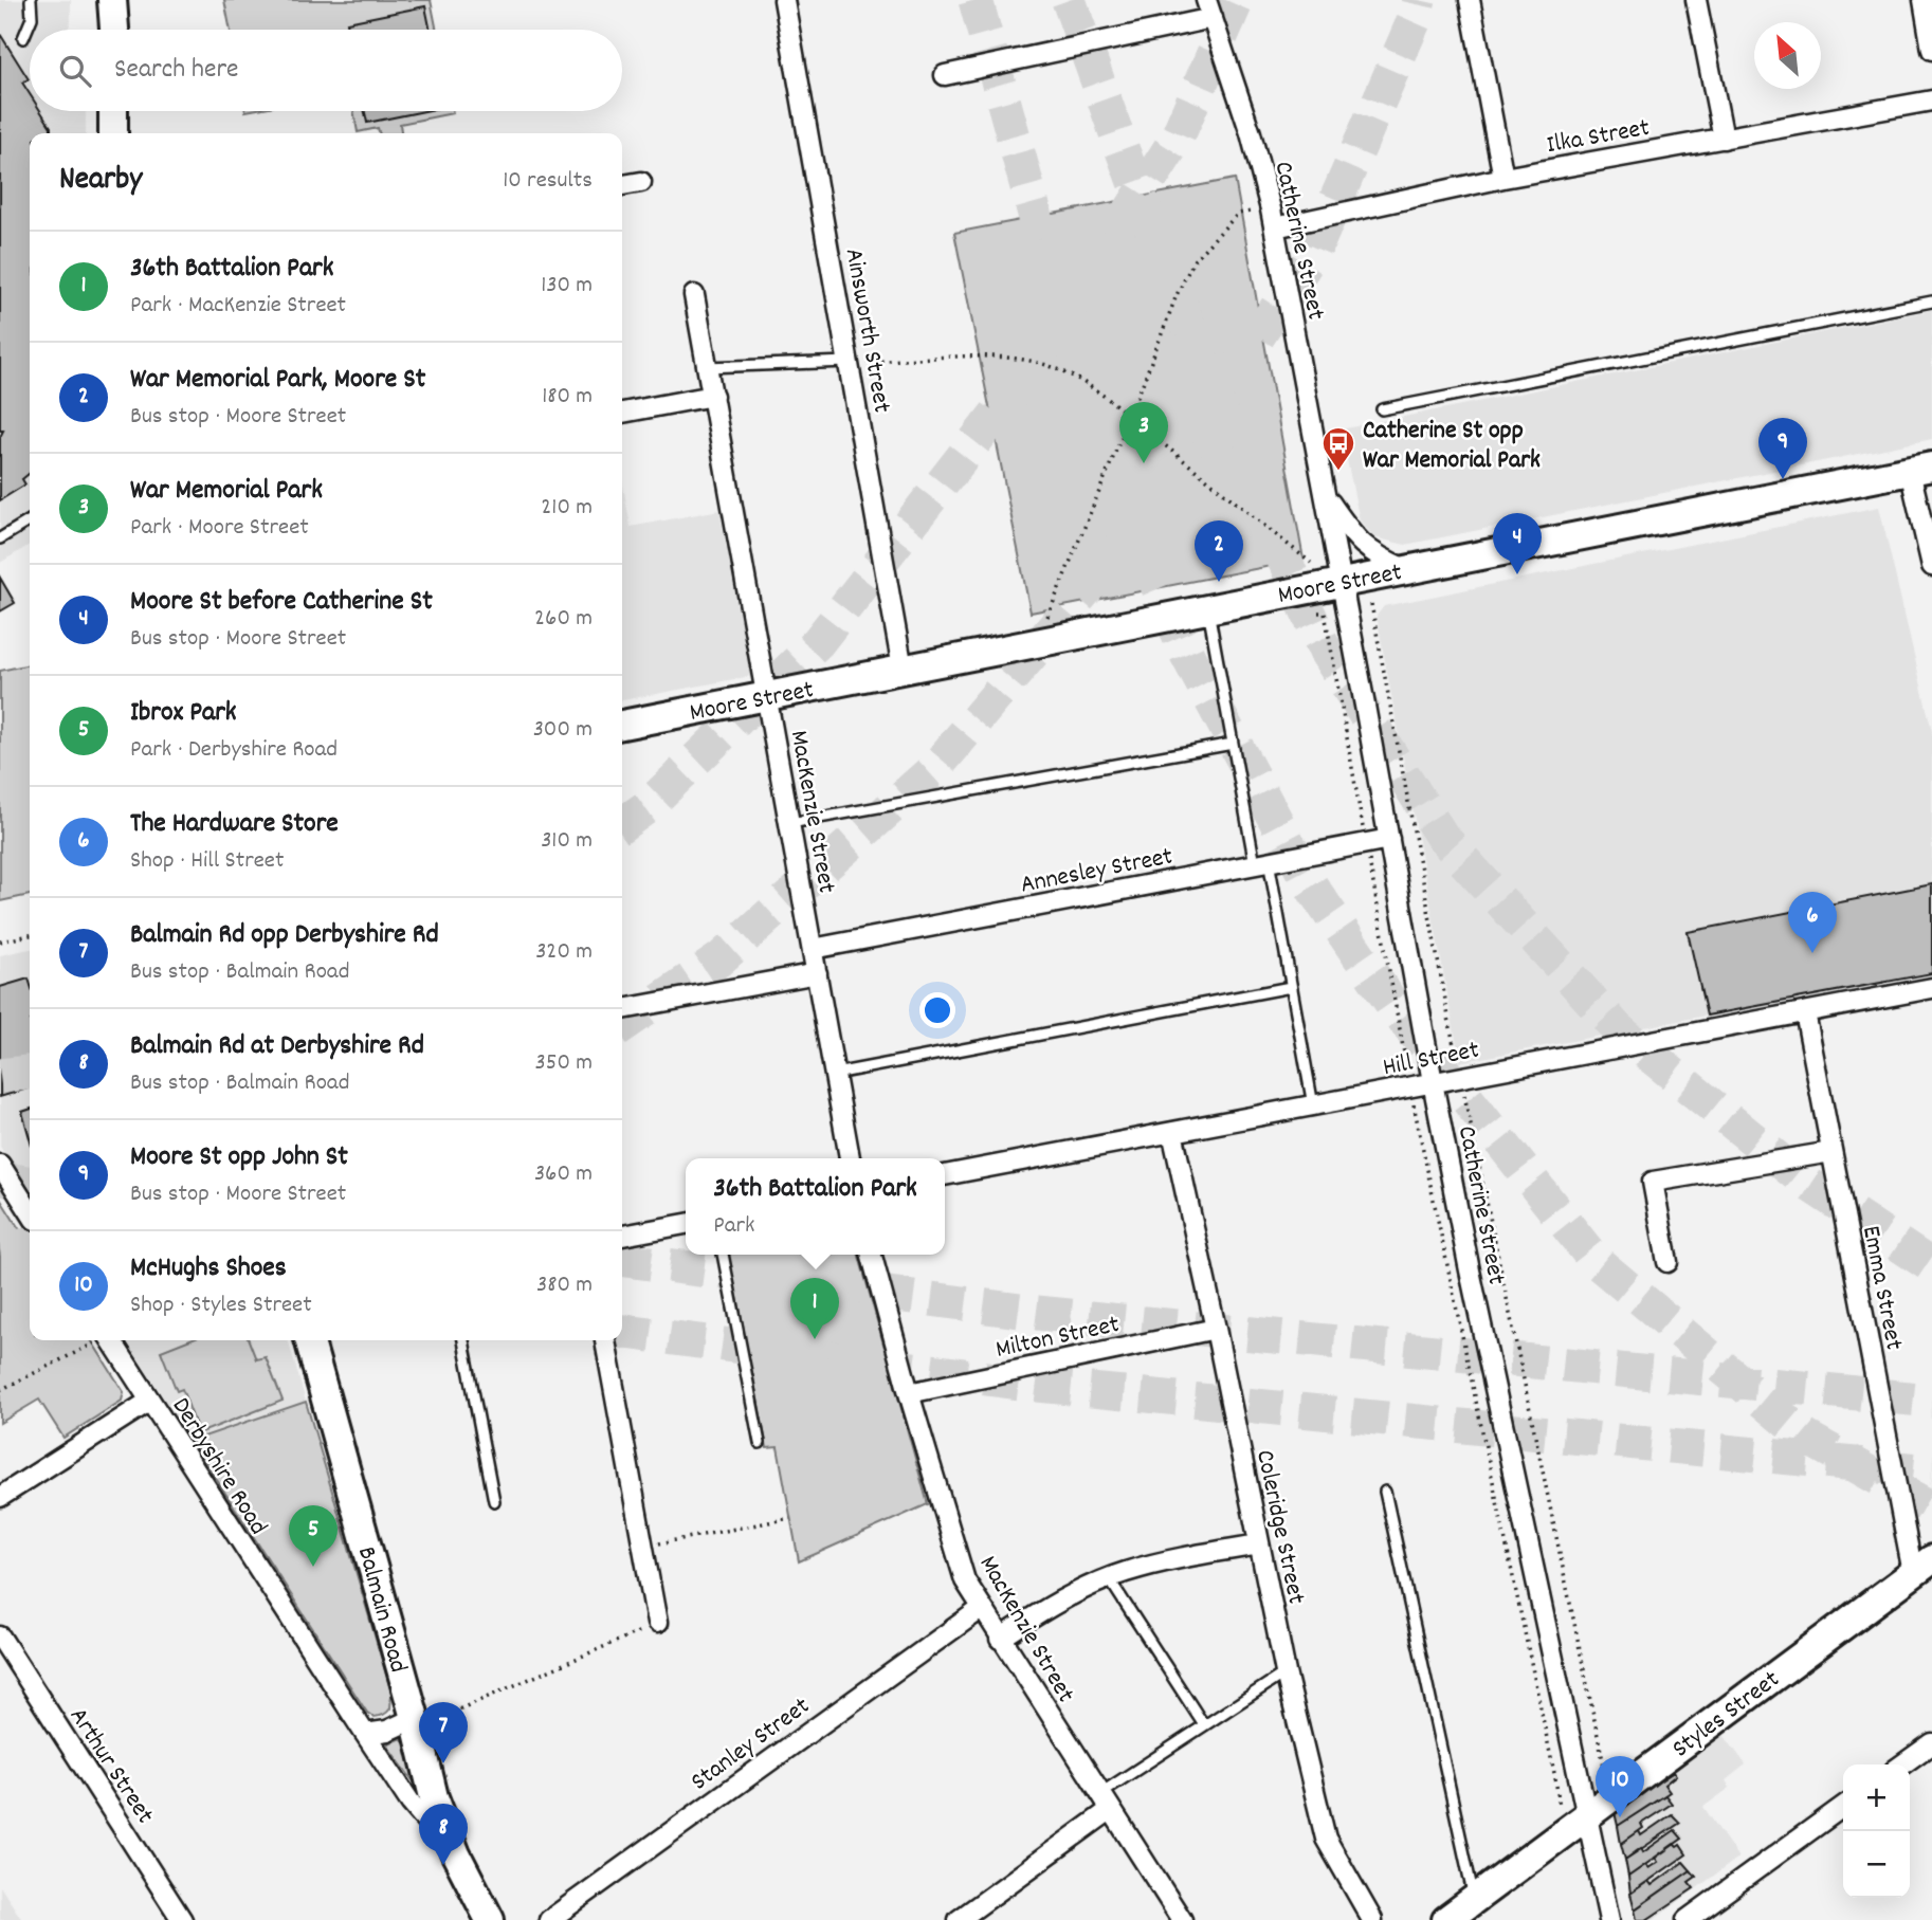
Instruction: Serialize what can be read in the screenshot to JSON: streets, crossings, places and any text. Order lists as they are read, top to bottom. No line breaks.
{"streets":{"main road":["Moore Street","Balmain Road","Styles Street"],"street":["Ilka Street","Catherine Street","Ainsworth Street","MacKenzie Street","Annesley Street","Hill Street","Emma Street","Milton Street","Derbyshire Road","Coleridge Street","Stanley Street","Arthur Street"]},"crossings":[["Ilka Street","Catherine Street"],["Catherine Street","Moore Street"],["Catherine Street","Annesley Street"],["Catherine Street","Hill Street"],["Catherine Street","Styles Street"],["Ainsworth Street","Moore Street"],["Moore Street","MacKenzie Street"],["MacKenzie Street","Annesley Street"],["MacKenzie Street","Milton Street"],["MacKenzie Street","Stanley Street"],["Hill Street","Emma Street"],["Hill Street","Coleridge Street"],["Emma Street","Styles Street"],["Milton Street","Coleridge Street"],["Derbyshire Road","Balmain Road"]],"places":{"bus stop":["Catherine St opp War Memorial Park"]},"north":"top left","page":{"search":"Search here","heading":["Nearby","10 results"],"list":[{"mark":"1","name":"36th Battalion Park","note":"Park · MacKenzie Street","value":"130 m"},{"mark":"2","name":"War Memorial Park, Moore St","note":"Bus stop · Moore Street","value":"180 m"},{"mark":"3","name":"War Memorial Park","note":"Park · Moore Street","value":"210 m"},{"mark":"4","name":"Moore St before Catherine St","note":"Bus stop · Moore Street","value":"260 m"},{"mark":"5","name":"Ibrox Park","note":"Park · Derbyshire Road","value":"300 m"},{"mark":"6","name":"The Hardware Store","note":"Shop · Hill Street","value":"310 m"},{"mark":"7","name":"Balmain Rd opp Derbyshire Rd","note":"Bus stop · Balmain Road","value":"320 m"},{"mark":"8","name":"Balmain Rd at Derbyshire Rd","note":"Bus stop · Balmain Road","value":"350 m"},{"mark":"9","name":"Moore St opp John St","note":"Bus stop · Moore Street","value":"360 m"},{"mark":"10","name":"McHughs Shoes","note":"Shop · Styles Street","value":"380 m"}],"pins":["3","9","4","2","6","1","5","7","10","8"],"popup":["36th Battalion Park","Park"],"map_buttons":["+","−"]}}
